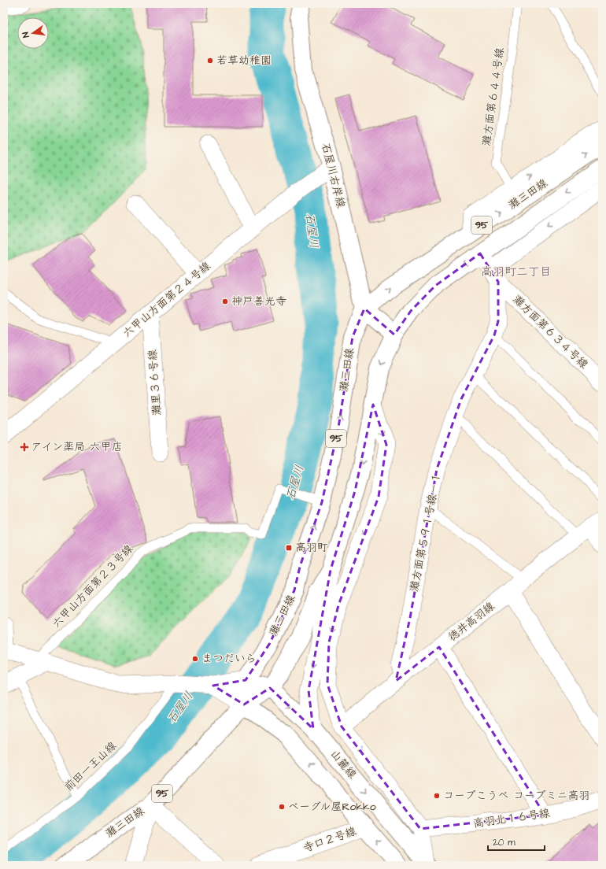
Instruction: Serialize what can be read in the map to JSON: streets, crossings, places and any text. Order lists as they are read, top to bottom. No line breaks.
{"streets":{"main road":["石屋川右岸線","灘三田線","95","山麓線"],"street":["六甲山方面第２４号線","灘方面第６３４号線","灘里３６号線","灘方面第５９１号線－１","徳井高羽線","高羽北１６号線","寺口２号線"],"lane":["灘方面第６４４号線","六甲山方面第２３号線","前田一王山線"]},"crossings":[["石屋川右岸線","灘三田線"],["石屋川右岸線","六甲山方面第２４号線"],["灘三田線","六甲山方面第２３号線"],["灘三田線","山麓線"],["六甲山方面第２４号線","灘里３６号線"],["灘方面第６３４号線","灘方面第５９１号線－１"],["灘方面第５９１号線－１","徳井高羽線"]],"districts":["高羽町二丁目"],"water":["石屋川"],"places":{"other":["若草幼稚園","神戸善光寺","まつだいら","コープこうべ コープミニ高羽","ベーグル屋Rokko"],"health":["アイン薬局 六甲店"],"transit":["高羽町"]},"scale_bar":"20 m","north":"left"}
